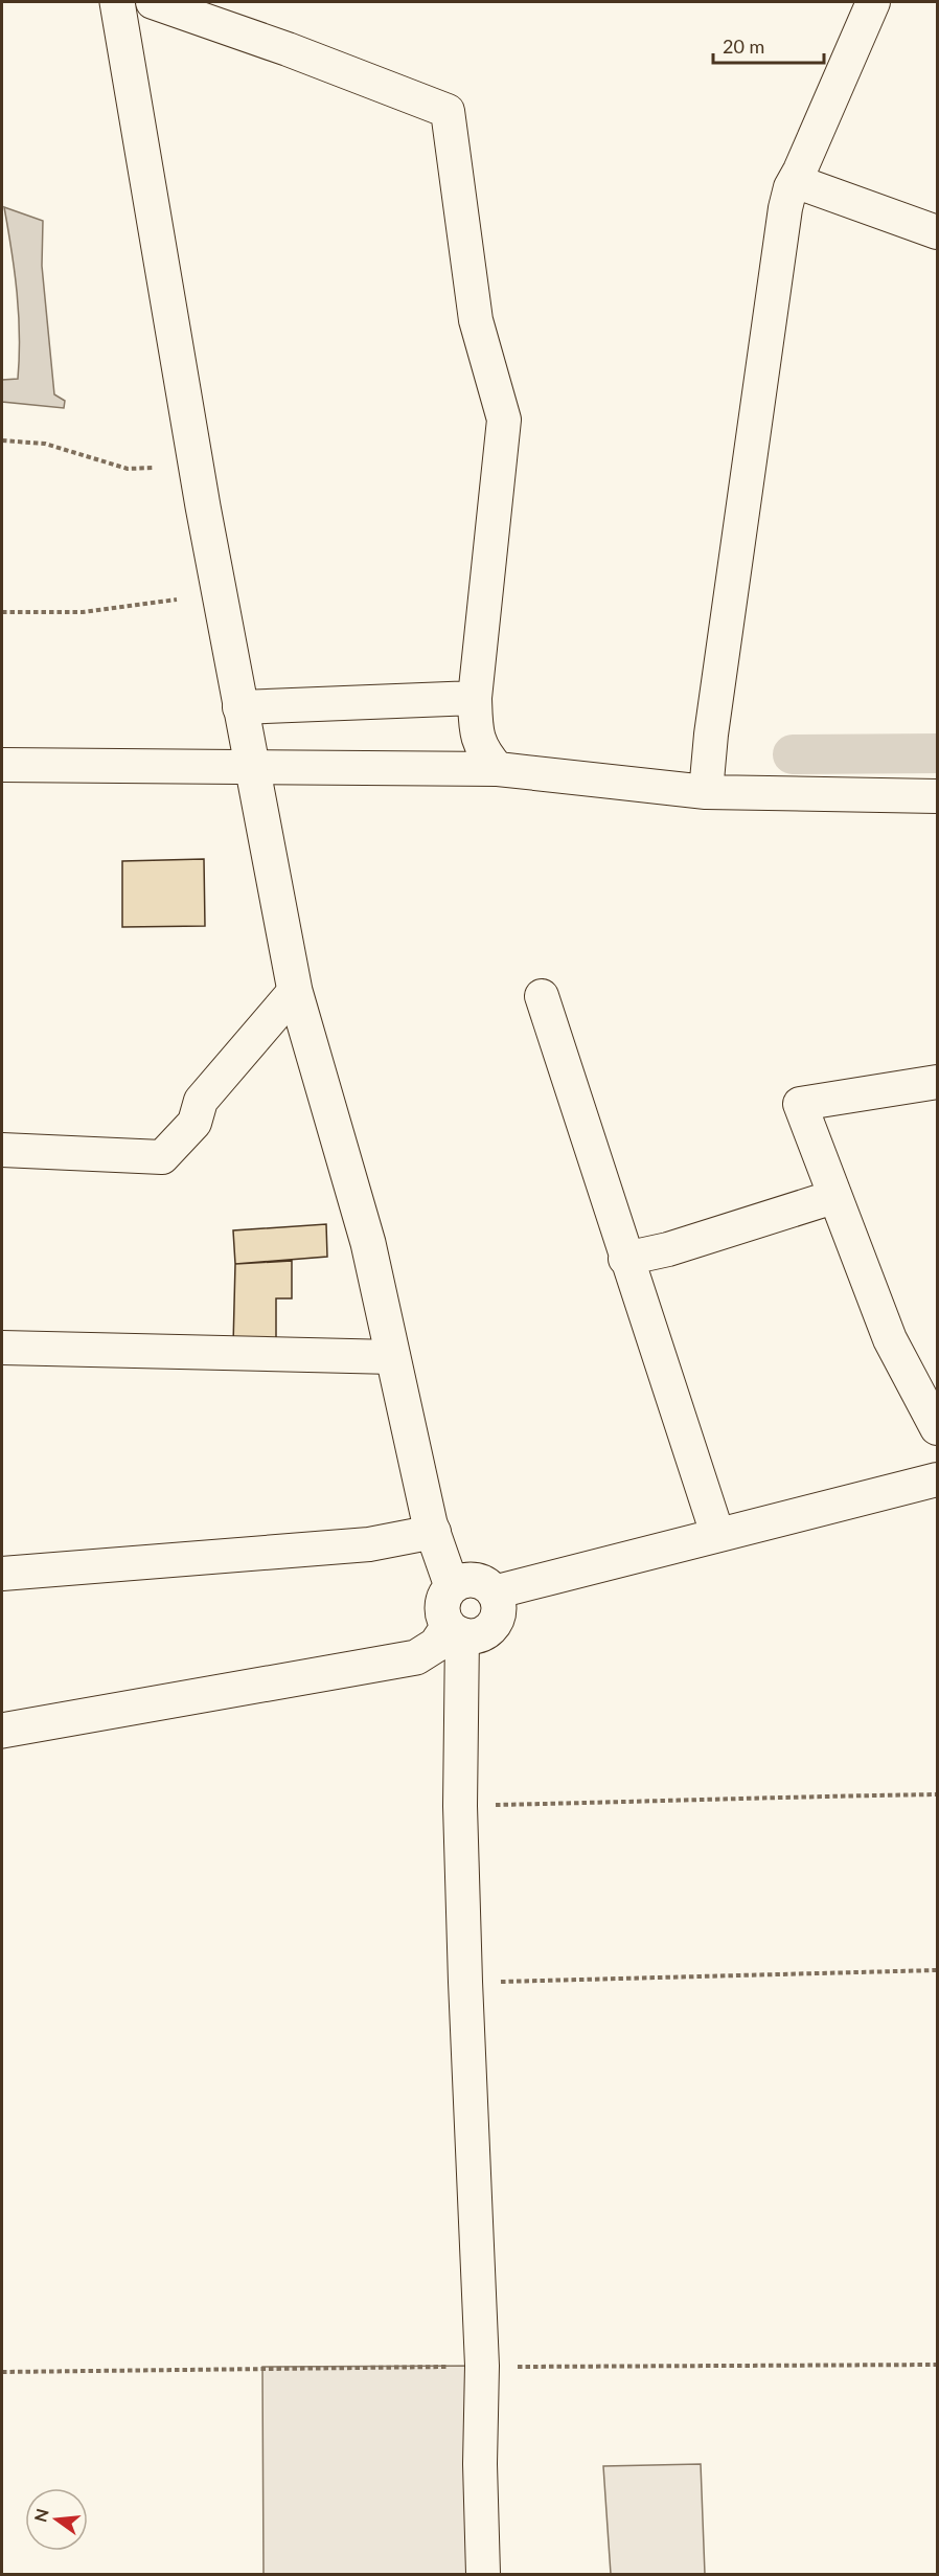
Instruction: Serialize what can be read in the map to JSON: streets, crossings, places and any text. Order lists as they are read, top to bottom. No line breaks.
{"scale_bar":"20 m","north":"left"}
